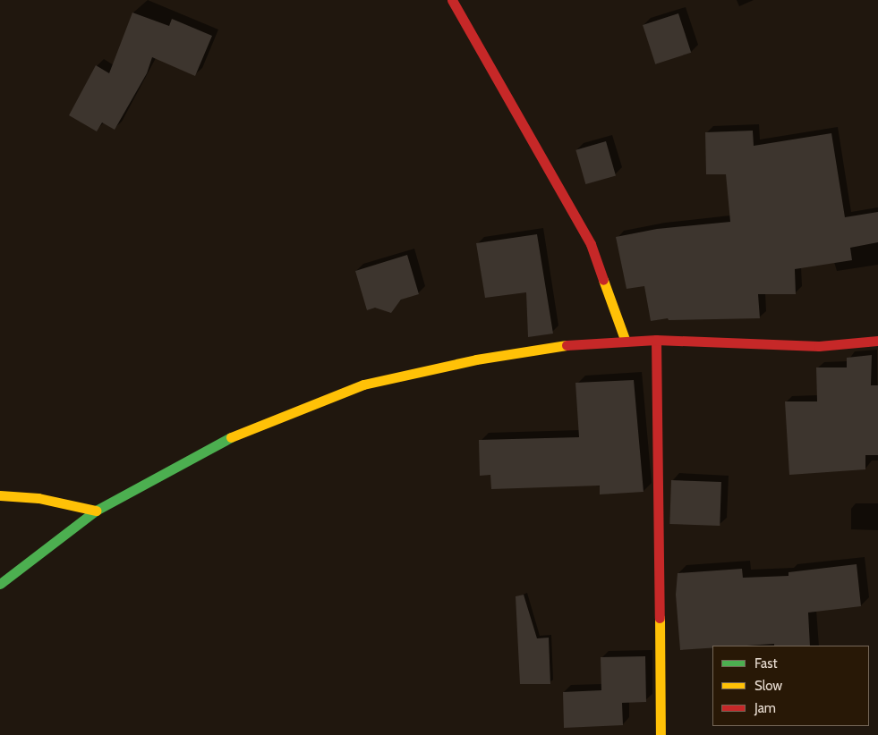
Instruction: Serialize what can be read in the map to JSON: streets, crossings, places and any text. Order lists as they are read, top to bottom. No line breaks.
{"legend":["Fast","Slow","Jam"]}
